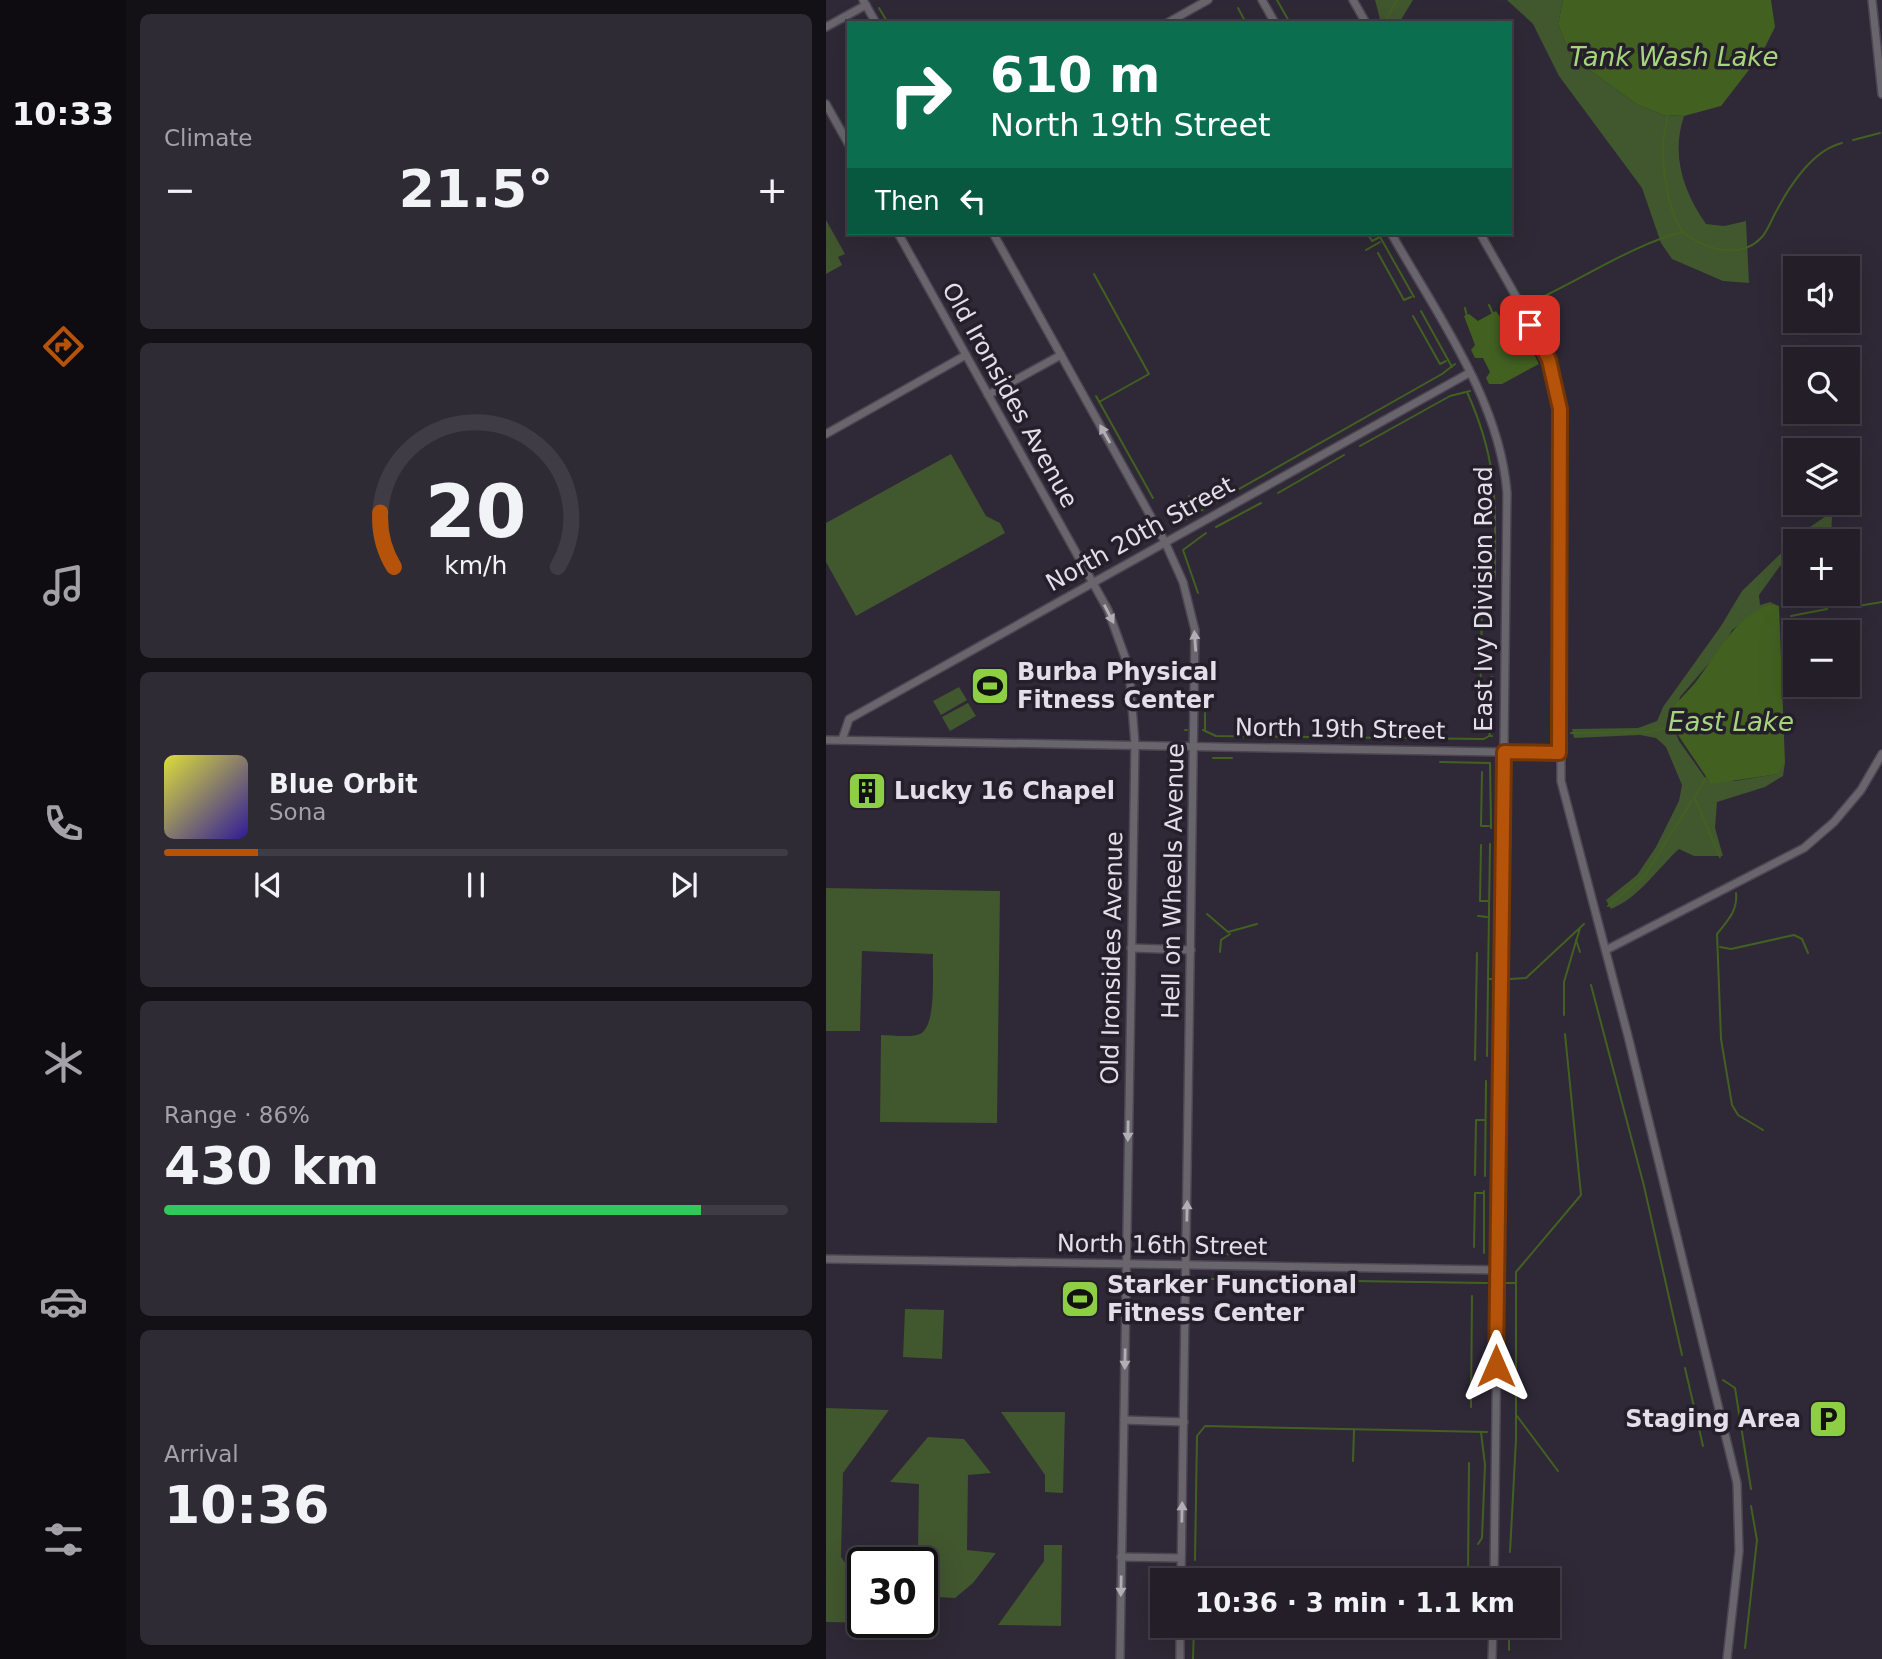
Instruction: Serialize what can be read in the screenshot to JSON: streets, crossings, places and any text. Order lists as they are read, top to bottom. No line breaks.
{"streets":{"street":["Old Ironsides Avenue","North 20th Street","East Ivy Division Road","North 19th Street","Hell on Wheels Avenue","North 16th Street"]},"crossings":[["Old Ironsides Avenue","North 20th Street"],["Old Ironsides Avenue","North 19th Street"],["Old Ironsides Avenue","North 16th Street"],["North 20th Street","East Ivy Division Road"],["North 20th Street","North 19th Street"],["North 20th Street","Hell on Wheels Avenue"],["East Ivy Division Road","North 19th Street"],["East Ivy Division Road","North 16th Street"],["North 19th Street","Hell on Wheels Avenue"],["Hell on Wheels Avenue","North 16th Street"]],"one_way":["Old Ironsides Avenue","Hell on Wheels Avenue"],"water":["Tank Wash Lake","East Lake"],"places":{"sports":["Burba Physical Fitness Center","Starker Functional Fitness Center"],"building":["Lucky 16 Chapel"],"parking":["Staging Area"]},"page":{"tabs":"10:33","tile":["Climate",["Range · 86%","430 km"],["Arrival","10:36"]],"turn":["610 m","North 19th Street"],"heat":["−","21.5°","+"],"then":"Then","map_buttons":["+","−"],"song":["Blue Orbit","Sona"],"limit":"30","trip":"10:36 · 3 min · 1.1 km","gauge":["20","km/h"]}}
